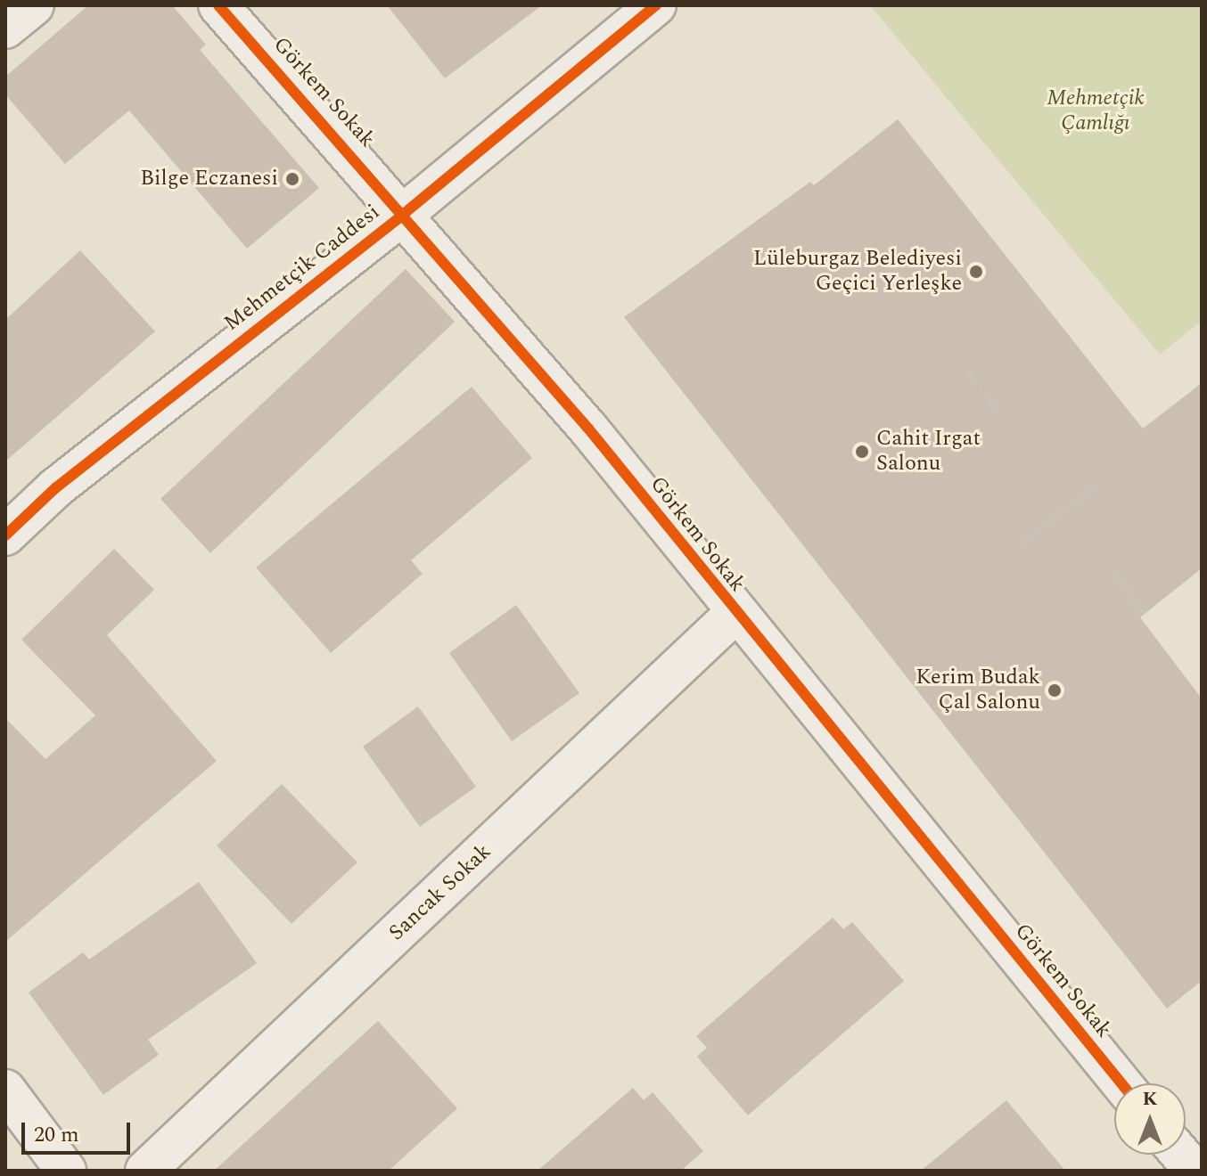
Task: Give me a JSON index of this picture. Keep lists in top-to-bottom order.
{
  "streets": {
    "street": ["Görkem Sokak", "Mehmetçik Caddesi", "Sancak Sokak"]
  },
  "crossings": [
    ["Görkem Sokak", "Mehmetçik Caddesi"],
    ["Görkem Sokak", "Sancak Sokak"]
  ],
  "parks": ["Mehmetçik Çamlığı"],
  "places": [
    "Bilge Eczanesi",
    "Lüleburgaz Belediyesi Geçici Yerleşke",
    "Cahit Irgat Salonu",
    "Kerim Budak Çal Salonu"
  ],
  "scale_bar": "20 m",
  "north": "top"
}
